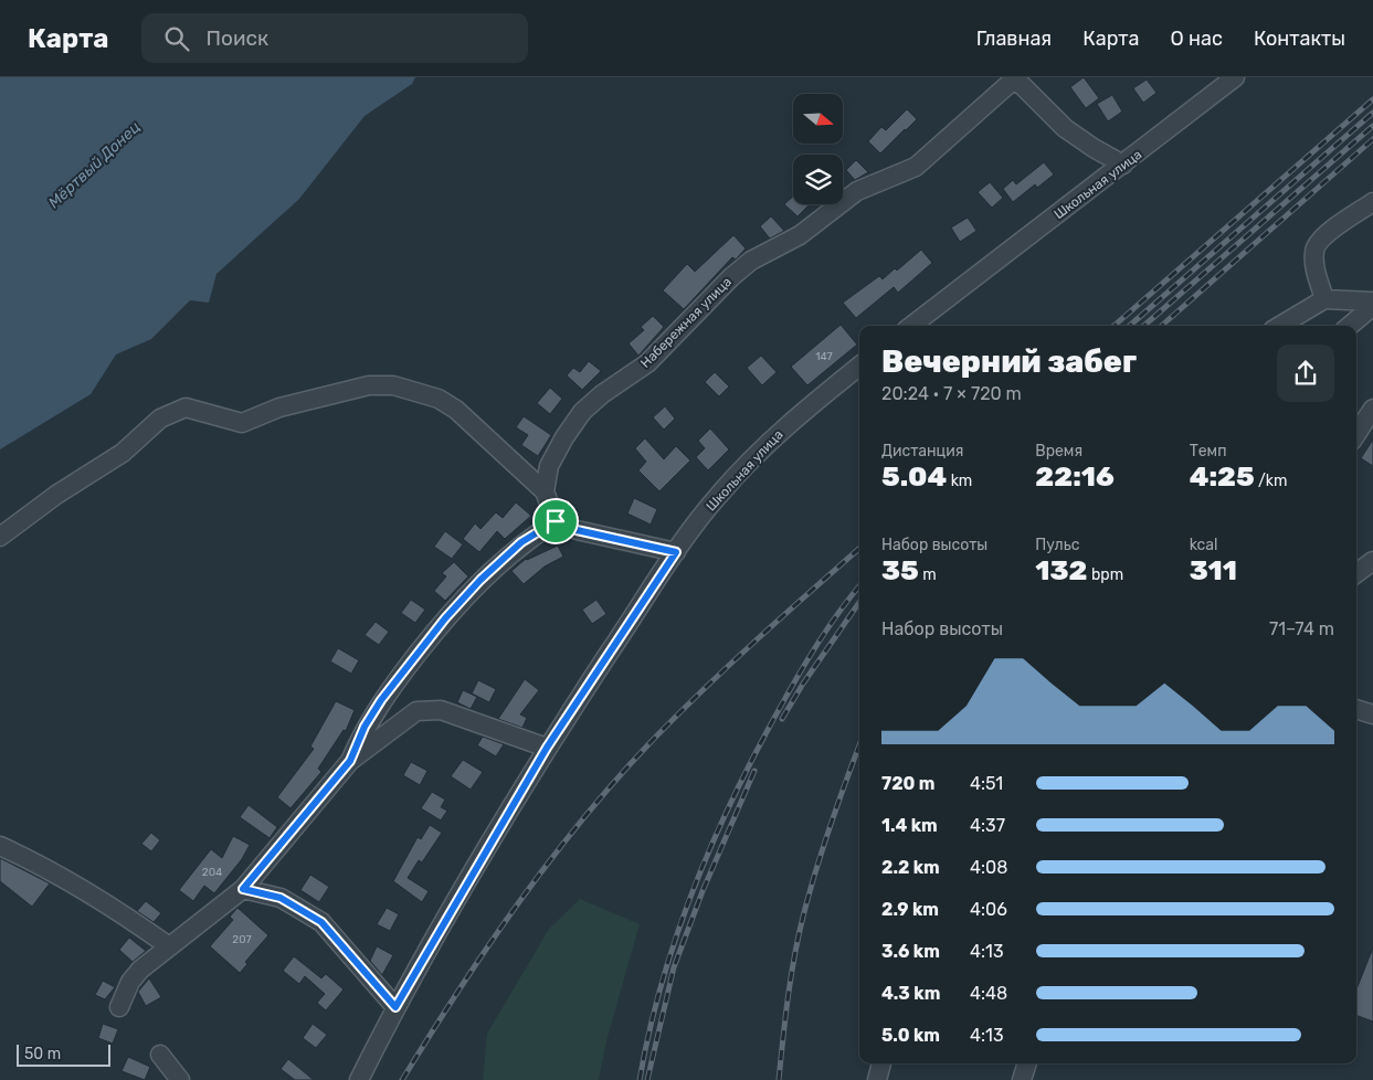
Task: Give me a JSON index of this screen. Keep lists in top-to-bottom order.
{
  "streets": {
    "street": ["Школьная улица", "Набережная улица"]
  },
  "crossings": [
    ["Школьная улица", "Набережная улица"]
  ],
  "water": ["Мёртвый Донец"],
  "house_numbers": ["147", "204", "207"],
  "scale_bar": "50 m",
  "north": "right",
  "page": {
    "header": "Карта",
    "search": "Поиск",
    "nav": [
      "Главная",
      "Карта",
      "О нас",
      "Контакты"
    ],
    "heading": ["Вечерний забег", "20:24 · 7 × 720 m"],
    "stats": [
      ["Дистанция", "5.04 km"],
      ["Время", "22:16"],
      ["Темп", "4:25 /km"],
      ["Набор высоты", "35 m"],
      ["Пульс", "132 bpm"],
      ["kcal", "311"]
    ],
    "chart": ["Набор высоты", "71–74 m"],
    "list": [
      {
        "name": "720 m",
        "note": "4:51"
      },
      {
        "name": "1.4 km",
        "note": "4:37"
      },
      {
        "name": "2.2 km",
        "note": "4:08"
      },
      {
        "name": "2.9 km",
        "note": "4:06"
      },
      {
        "name": "3.6 km",
        "note": "4:13"
      },
      {
        "name": "4.3 km",
        "note": "4:48"
      },
      {
        "name": "5.0 km",
        "note": "4:13"
      }
    ],
    "scale": "50 m"
  }
}
